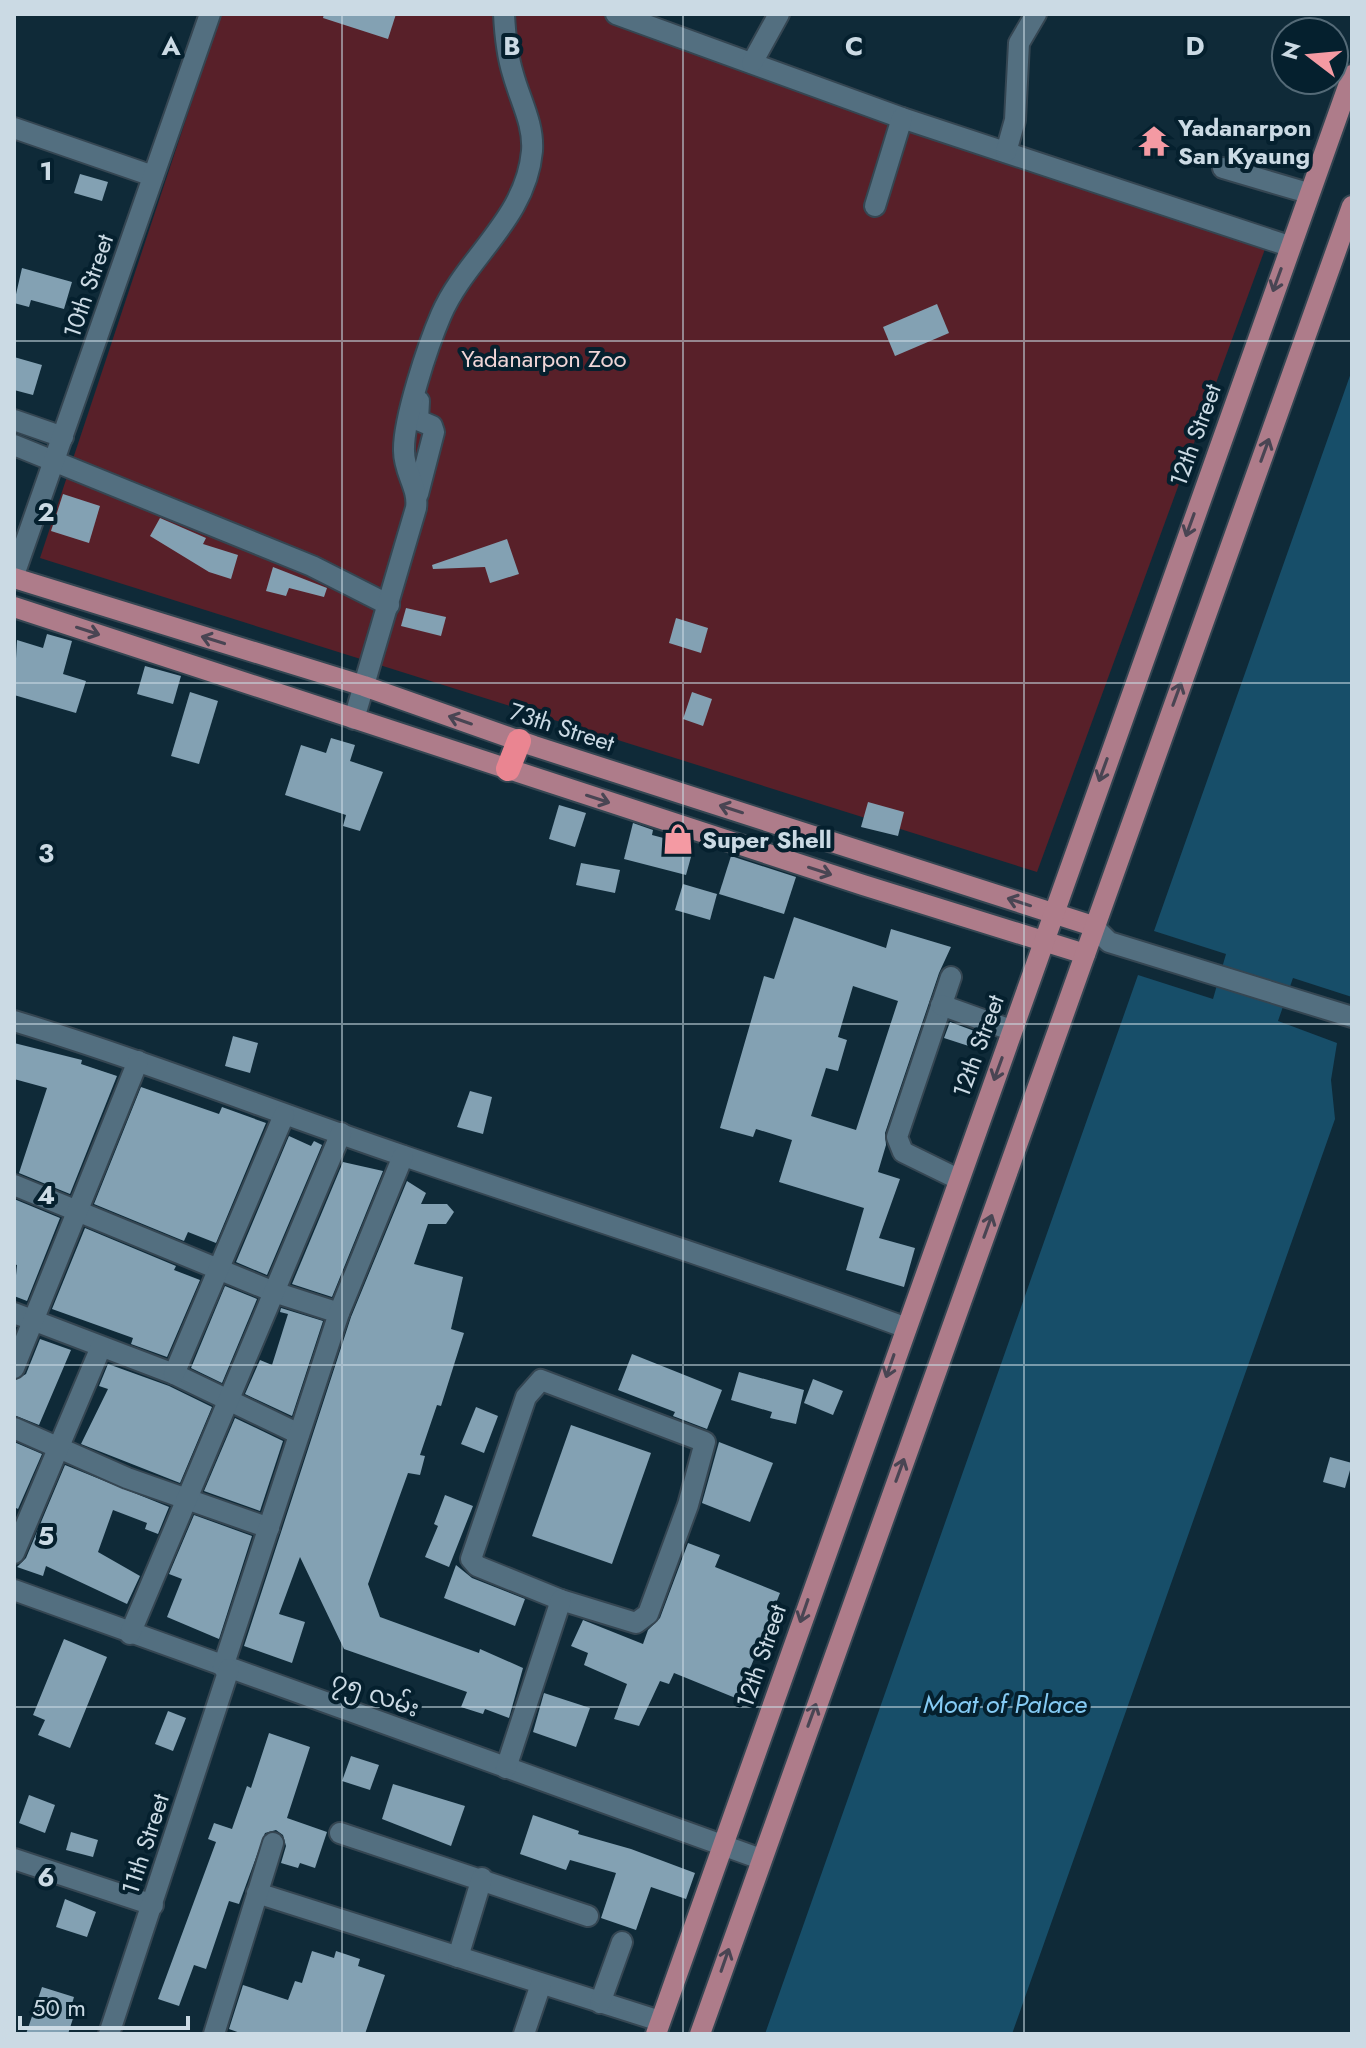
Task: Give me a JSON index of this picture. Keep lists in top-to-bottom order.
{
  "streets": {
    "main road": ["12th Street", "73th Street"],
    "street": ["10th Street", "၇၅ လမ်း", "11th Street"]
  },
  "crossings": [
    ["10th Street", "73th Street"],
    ["12th Street", "73th Street"],
    ["12th Street", "၇၅ လမ်း"],
    ["၇၅ လမ်း", "11th Street"]
  ],
  "water": ["Moat of Palace"],
  "parks": ["Yadanarpon Zoo"],
  "places": {
    "temple": ["Yadanarpon San Kyaung"],
    "shop": ["Super Shell"]
  },
  "scale_bar": "50 m",
  "north": "left",
  "grid": {
    "columns": [
      "A",
      "B",
      "C",
      "D"
    ],
    "rows": [
      "1",
      "2",
      "3",
      "4",
      "5",
      "6"
    ]
  }
}
